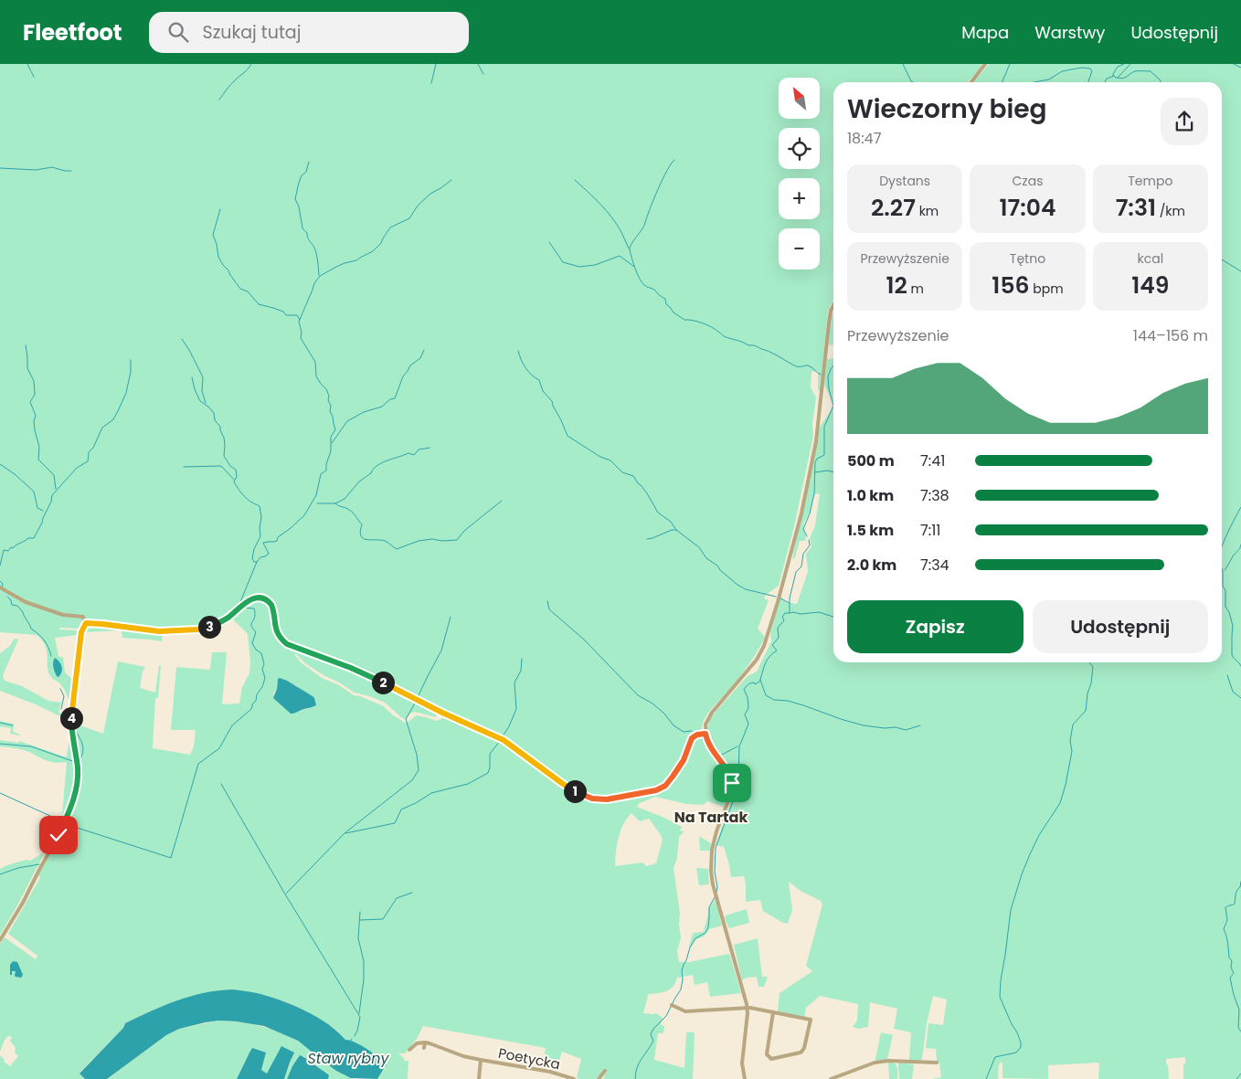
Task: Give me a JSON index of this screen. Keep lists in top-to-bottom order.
{
  "streets": {
    "street": ["Poetycka"]
  },
  "districts": ["Na Tartak"],
  "water": ["Staw rybny"],
  "north": "top left",
  "page": {
    "header": "Fleetfoot",
    "search": "Szukaj tutaj",
    "nav": ["Mapa", "Warstwy", "Udostępnij"],
    "map_buttons": ["+", "−"],
    "heading": ["Wieczorny bieg", "18:47"],
    "stats": [
      ["Dystans", "2.27 km"],
      ["Czas", "17:04"],
      ["Tempo", "7:31 /km"],
      ["Przewyższenie", "12 m"],
      ["Tętno", "156 bpm"],
      ["kcal", "149"]
    ],
    "chart": ["Przewyższenie", "144–156 m"],
    "list": [
      {
        "name": "500 m",
        "note": "7:41"
      },
      {
        "name": "1.0 km",
        "note": "7:38"
      },
      {
        "name": "1.5 km",
        "note": "7:11"
      },
      {
        "name": "2.0 km",
        "note": "7:34"
      }
    ],
    "buttons": ["Zapisz", "Udostępnij"],
    "pins": [
      "3",
      "2",
      "4",
      "1"
    ]
  }
}
